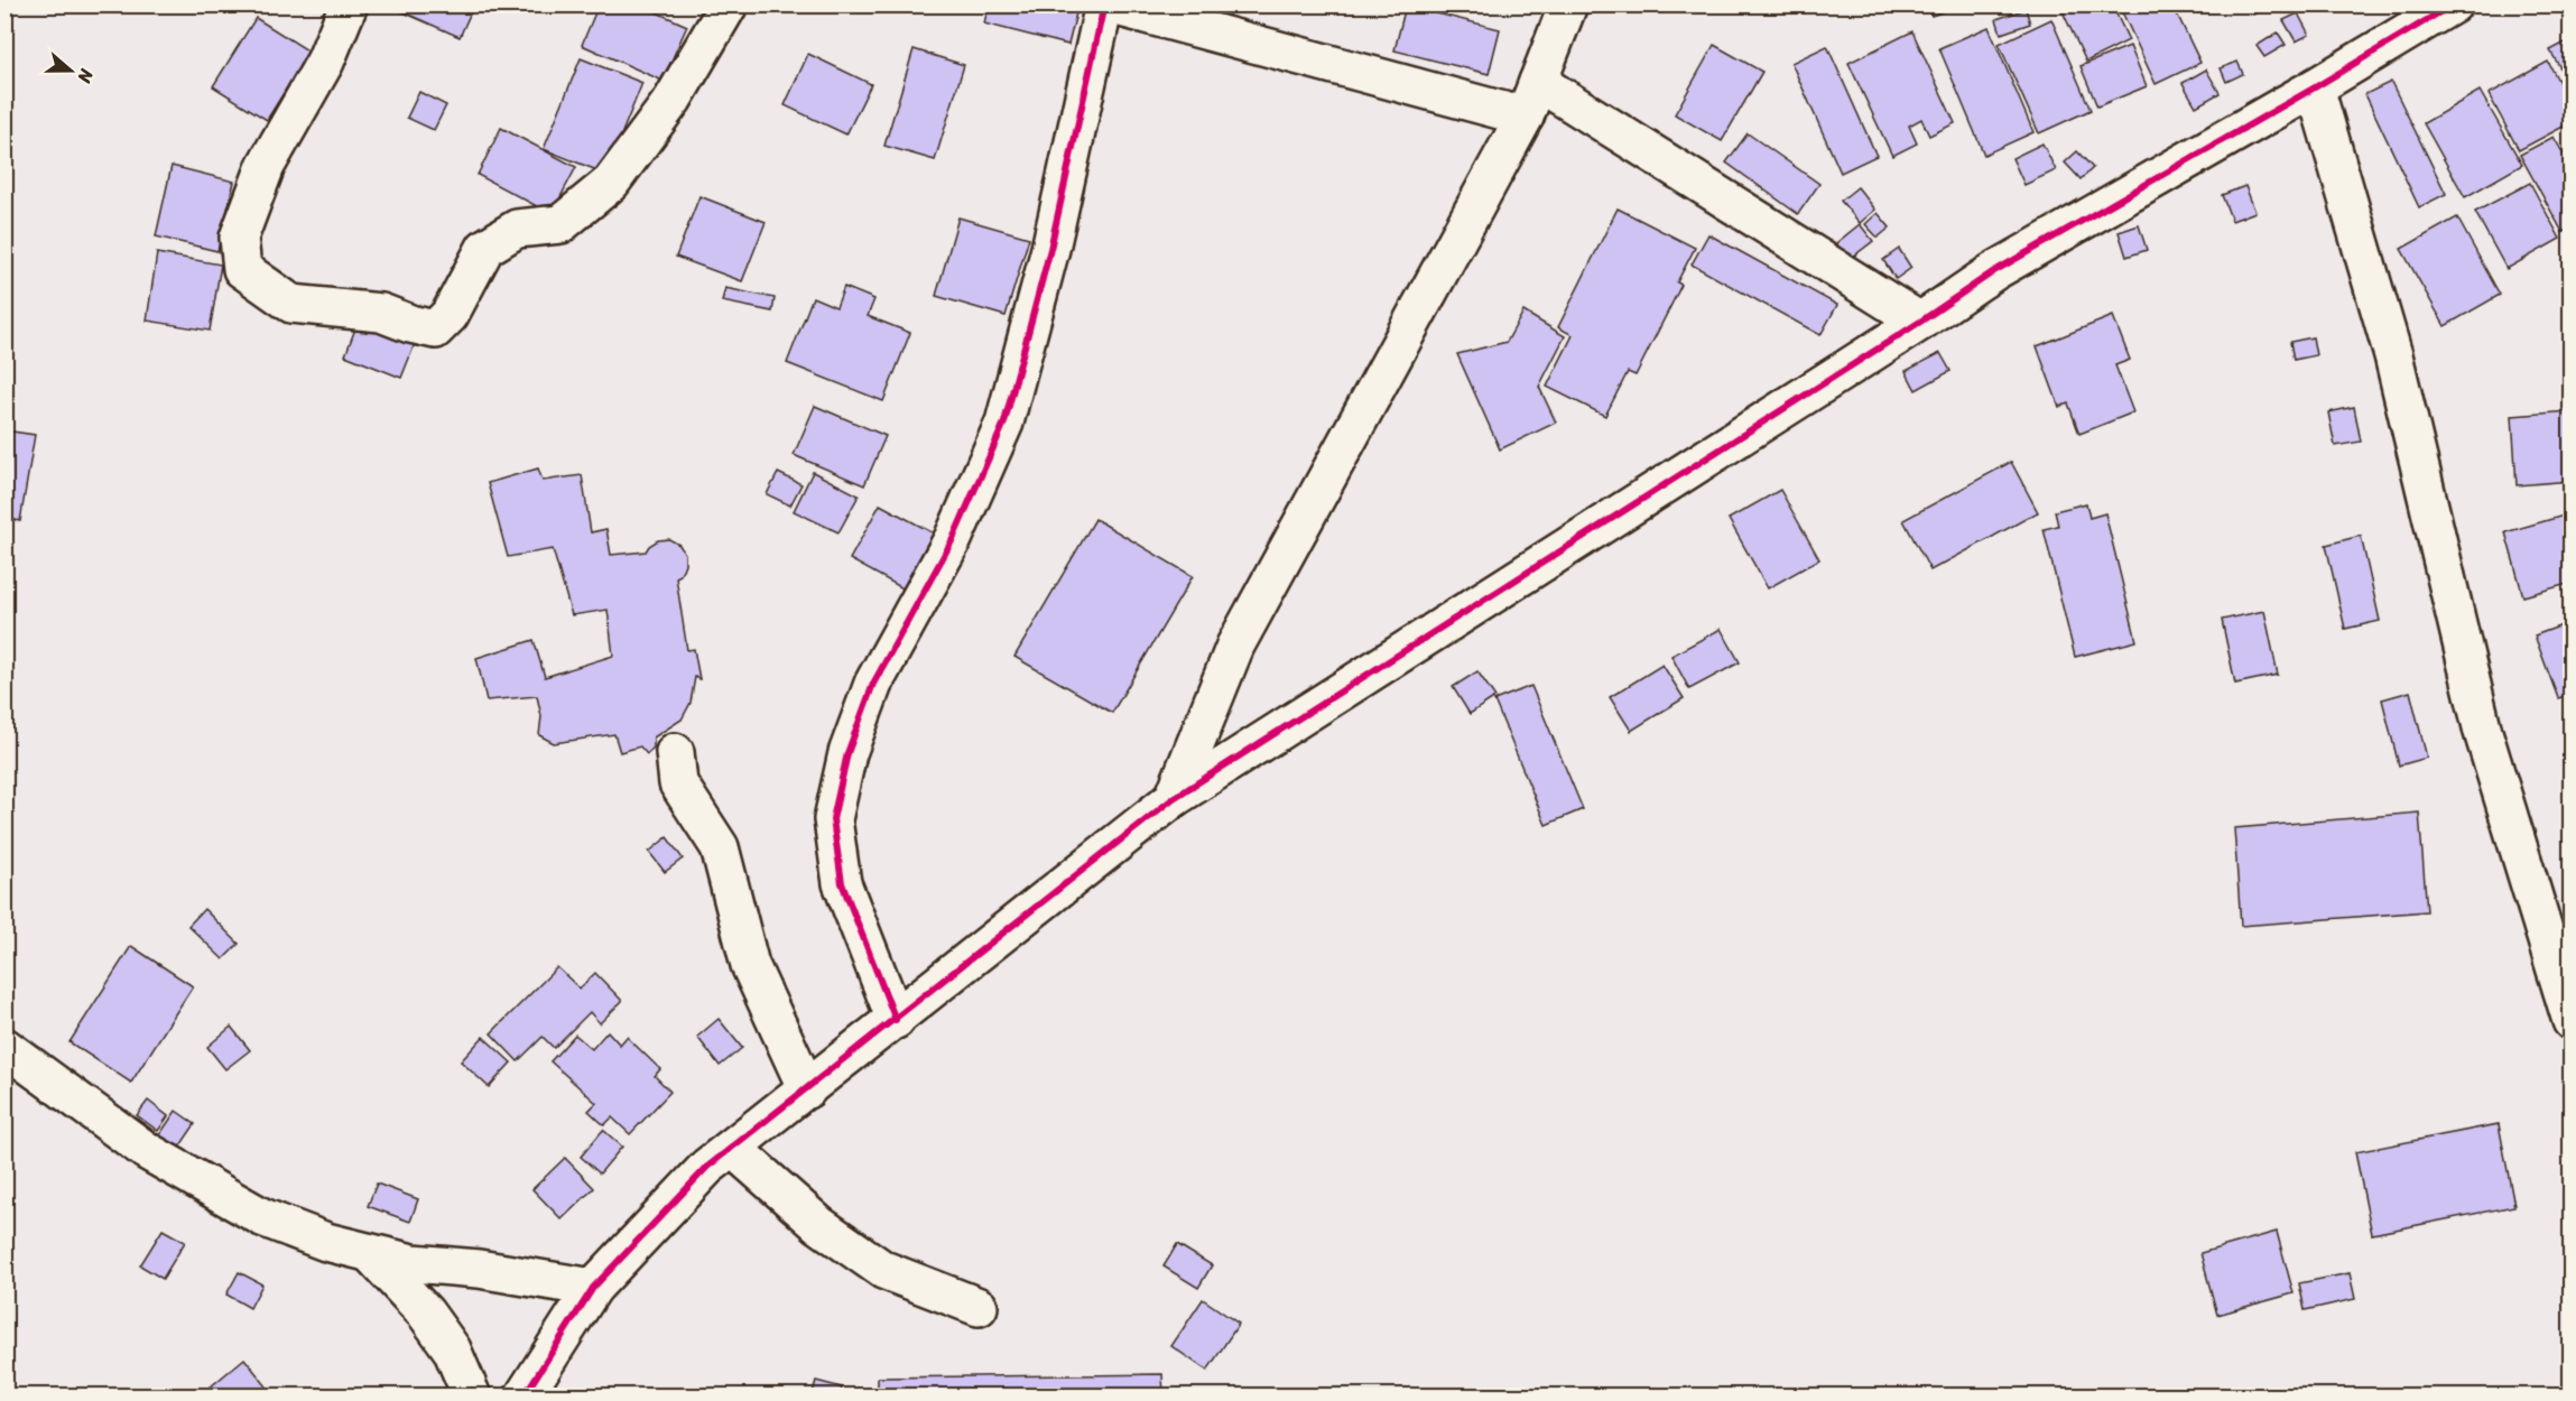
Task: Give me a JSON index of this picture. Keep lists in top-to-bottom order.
{
  "north": "right"
}
